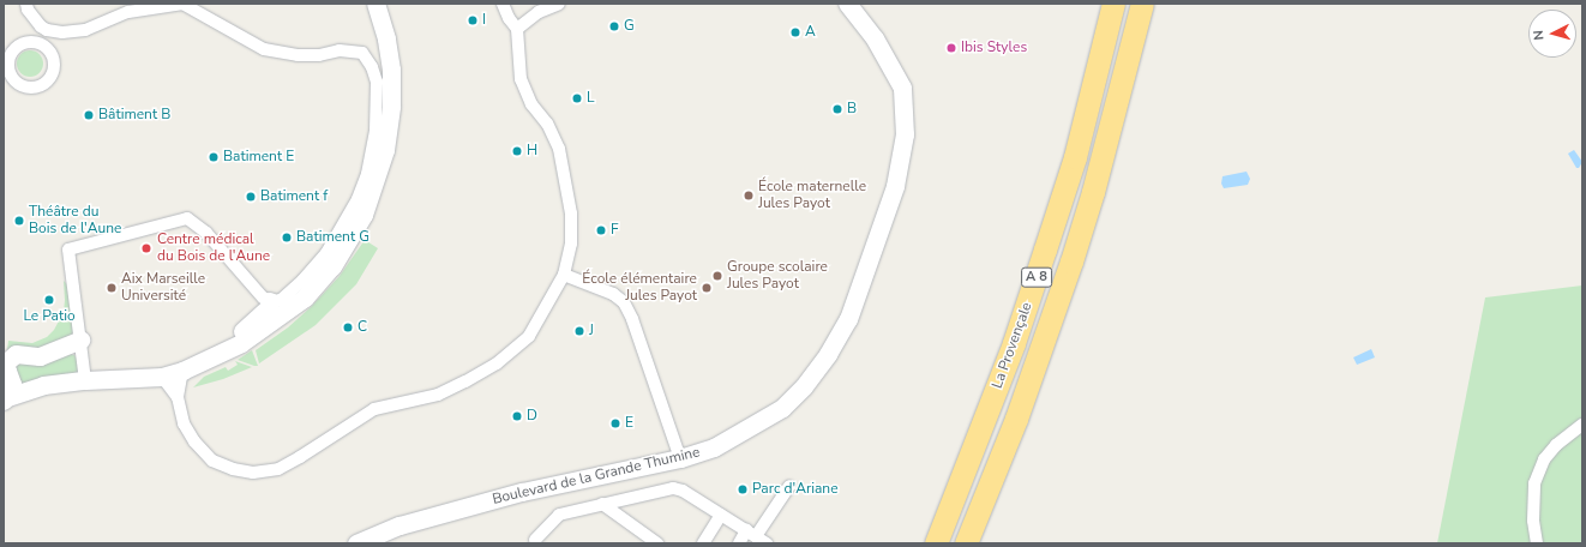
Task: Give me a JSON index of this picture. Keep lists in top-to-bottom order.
{
  "streets": {
    "highway": ["A 8", "La Provençale"],
    "street": ["Boulevard de la Grande Thumine"]
  },
  "places": [
    "I",
    "G",
    "A",
    "Ibis Styles",
    "L",
    "B",
    "Bâtiment B",
    "H",
    "Batiment E",
    "École maternelle Jules Payot",
    "Batiment f",
    "Théâtre du Bois de l'Aune",
    "F",
    "Batiment G",
    "Centre médical du Bois de l'Aune",
    "Groupe scolaire Jules Payot",
    "Aix Marseille Université",
    "École élémentaire Jules Payot",
    "Le Patio",
    "C",
    "J",
    "D",
    "E",
    "Parc d'Ariane"
  ],
  "north": "left"
}
